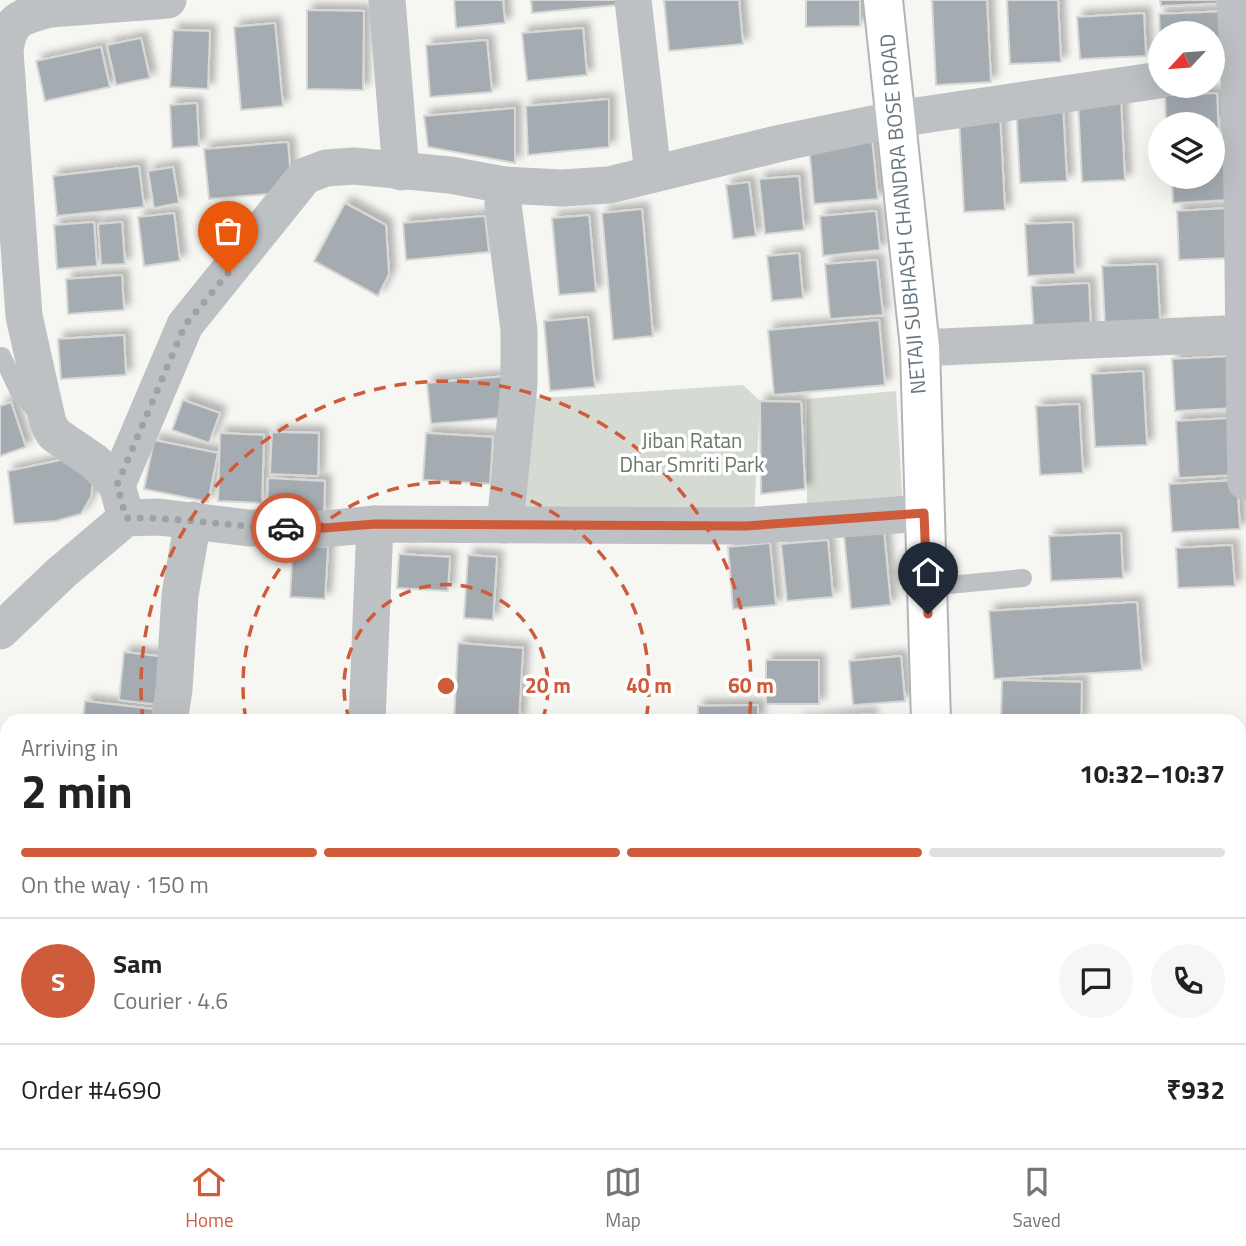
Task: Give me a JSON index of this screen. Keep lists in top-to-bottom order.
{
  "streets": {
    "main road": ["NETAJI SUBHASH CHANDRA BOSE ROAD"]
  },
  "parks": ["Jiban Ratan Dhar Smriti Park"],
  "north": "bottom left",
  "page": {
    "heading": ["2 min", "Arriving in", "10:32–10:37"],
    "panel": [
      "Sam",
      "Courier · 4.6",
      "Order #4690",
      "₹932"
    ],
    "bar": "On the way · 150 m",
    "round": "S",
    "tabs": ["Home", "Map", "Saved"]
  },
  "rings": ["20 m", "40 m", "60 m"]
}
